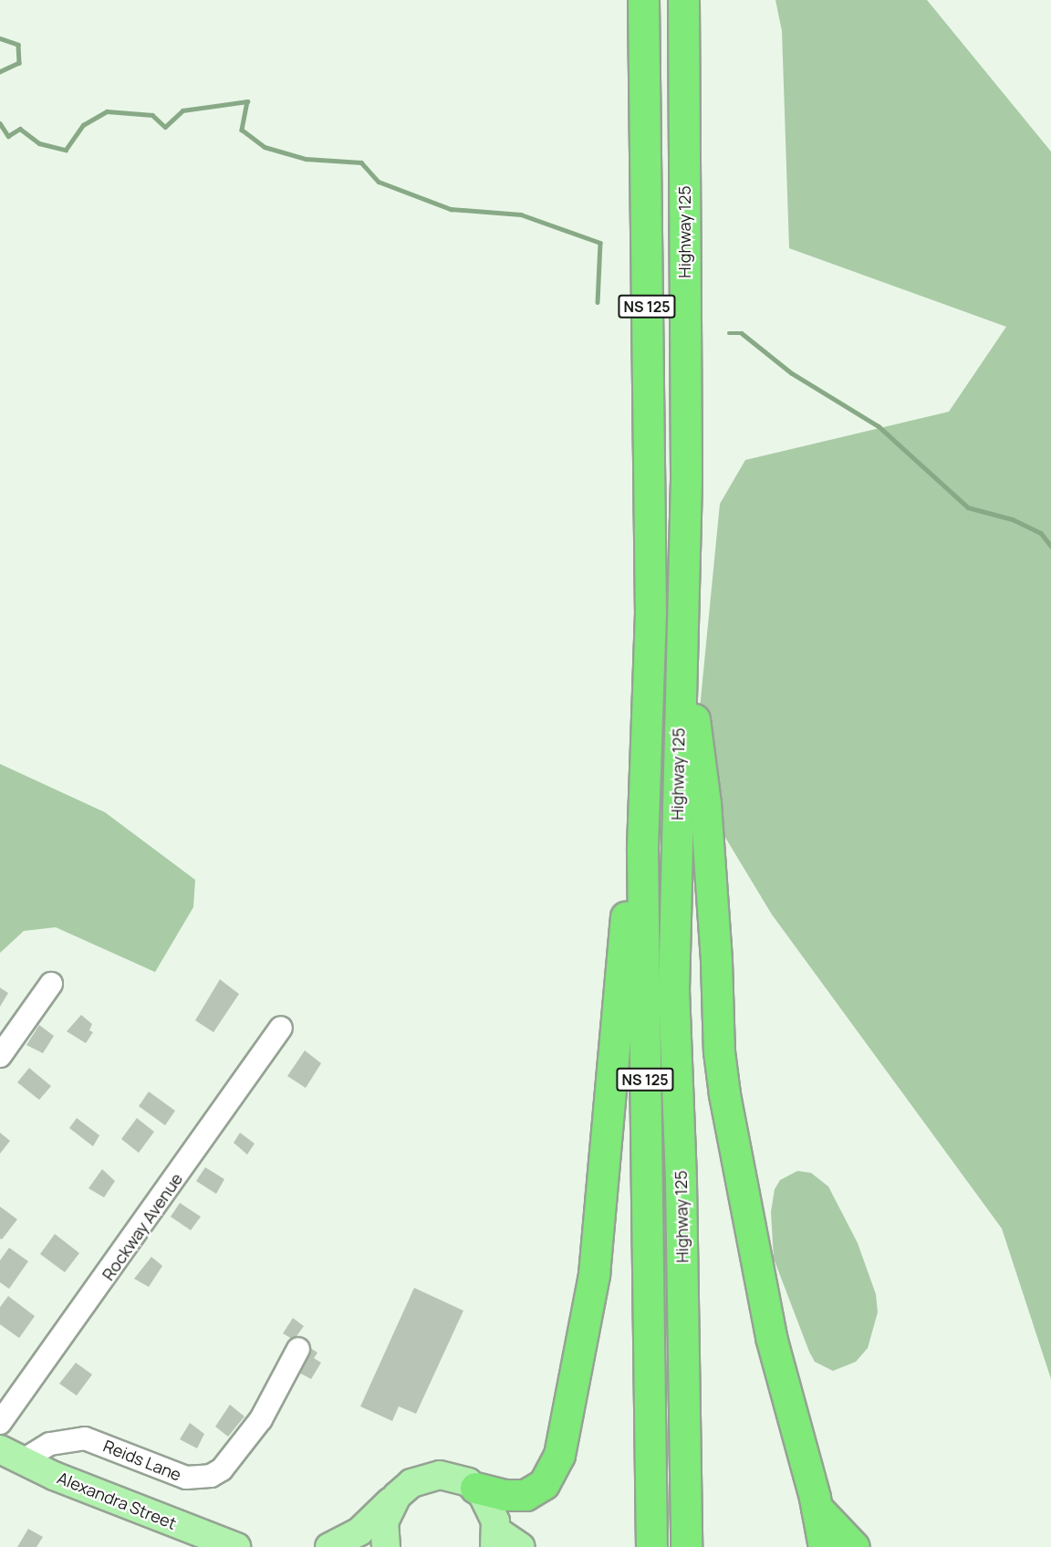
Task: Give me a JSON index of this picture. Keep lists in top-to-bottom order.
{
  "streets": {
    "highway": ["Highway 125", "NS 125"],
    "main road": ["Alexandra Street"],
    "street": ["Rockway Avenue", "Reids Lane"]
  },
  "crossings": [
    ["Reids Lane", "Alexandra Street"]
  ]
}
